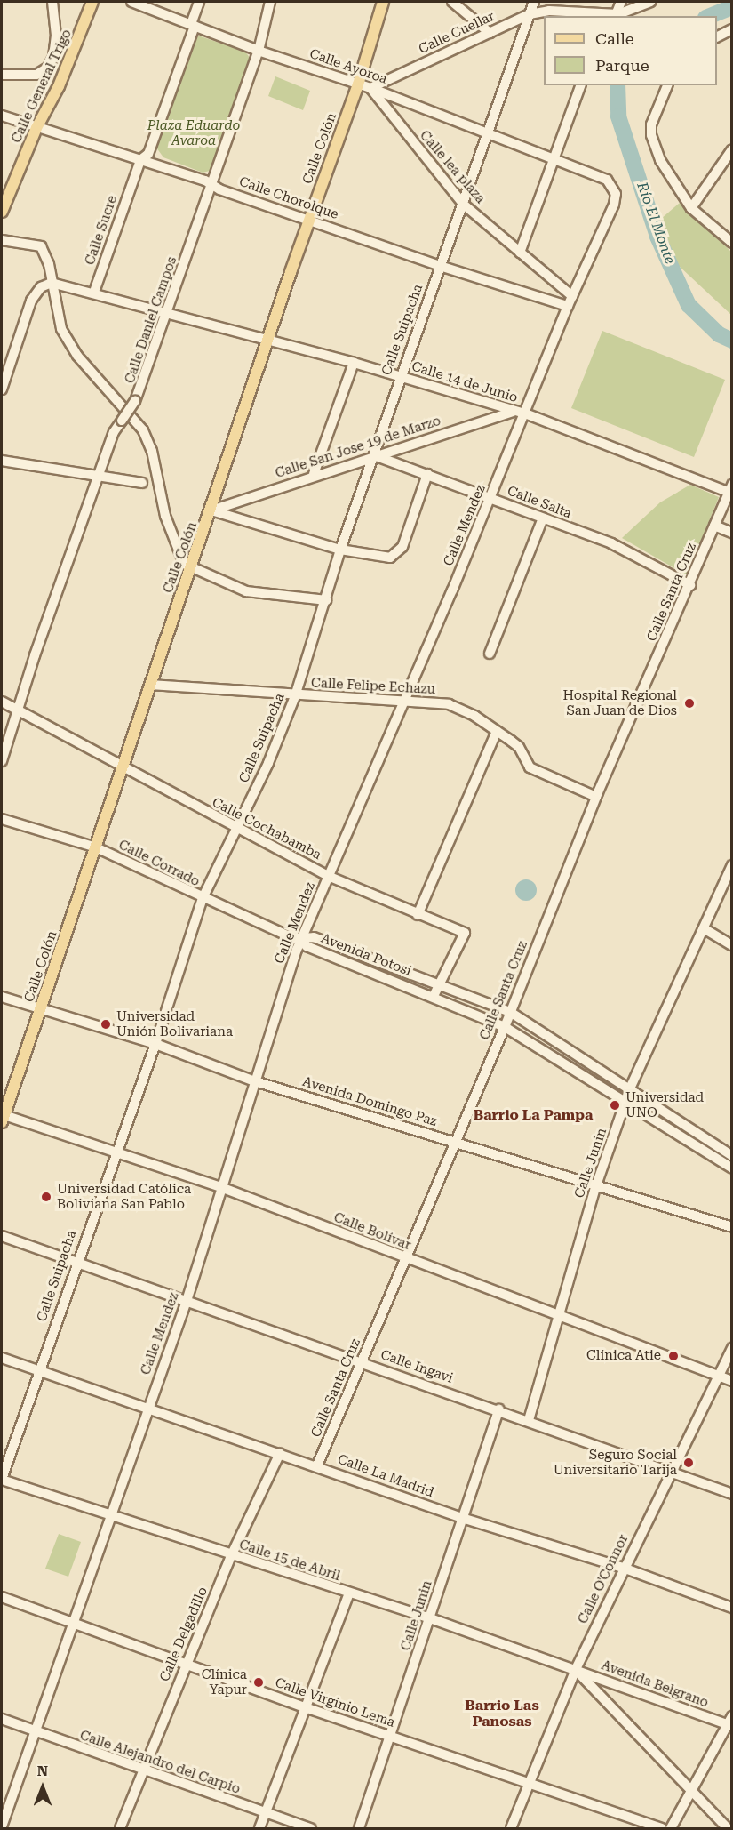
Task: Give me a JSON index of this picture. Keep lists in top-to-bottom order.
{
  "streets": {
    "main road": ["Calle General Trigo", "Calle Colón"],
    "street": [
      "Calle Cuellar",
      "Calle Ayoroa",
      "Calle lea plaza",
      "Calle Chorolque",
      "Calle Sucre",
      "Calle Daniel Campos",
      "Calle Suipacha",
      "Calle 14 de Junio",
      "Calle San Jose 19 de Marzo",
      "Calle Salta",
      "Calle Mendez",
      "Calle Santa Cruz",
      "Calle Felipe Echazu",
      "Calle Cochabamba",
      "Calle Corrado",
      "Avenida Potosi",
      "Avenida Domingo Paz",
      "Calle Junin",
      "Calle Bolívar",
      "Calle Ingavi",
      "Calle La Madrid",
      "Calle 15 de Abril",
      "Calle O'Connor",
      "Calle Delgadillo",
      "Avenida Belgrano",
      "Calle Virginio Lema",
      "Calle Alejandro del Carpio"
    ]
  },
  "crossings": [
    ["Calle Cuellar", "Calle Ayoroa"],
    ["Calle Cuellar", "Calle lea plaza"],
    ["Calle Cuellar", "Calle Suipacha"],
    ["Calle Ayoroa", "Calle Colón"],
    ["Calle Ayoroa", "Calle lea plaza"],
    ["Calle Ayoroa", "Calle Sucre"],
    ["Calle Ayoroa", "Calle Daniel Campos"],
    ["Calle Ayoroa", "Calle Suipacha"],
    ["Calle Ayoroa", "Calle Mendez"],
    ["Calle General Trigo", "Calle Chorolque"],
    ["Calle Colón", "Calle Chorolque"],
    ["Calle Colón", "Calle 14 de Junio"],
    ["Calle Colón", "Calle San Jose 19 de Marzo"],
    ["Calle Colón", "Calle Felipe Echazu"],
    ["Calle Colón", "Calle Cochabamba"],
    ["Calle Colón", "Calle Corrado"],
    ["Calle Colón", "Avenida Domingo Paz"],
    ["Calle Colón", "Calle Bolívar"],
    ["Calle lea plaza", "Calle Suipacha"],
    ["Calle lea plaza", "Calle Mendez"],
    ["Calle Chorolque", "Calle Sucre"],
    ["Calle Chorolque", "Calle Daniel Campos"],
    ["Calle Chorolque", "Calle Suipacha"],
    ["Calle Chorolque", "Calle Mendez"],
    ["Calle Sucre", "Calle 14 de Junio"],
    ["Calle Daniel Campos", "Calle 14 de Junio"],
    ["Calle Daniel Campos", "Calle Cochabamba"],
    ["Calle Suipacha", "Calle 14 de Junio"],
    ["Calle Suipacha", "Calle San Jose 19 de Marzo"],
    ["Calle Suipacha", "Calle Salta"],
    ["Calle Suipacha", "Calle Felipe Echazu"],
    ["Calle Suipacha", "Calle Cochabamba"],
    ["Calle Suipacha", "Calle Corrado"],
    ["Calle Suipacha", "Avenida Domingo Paz"],
    ["Calle Suipacha", "Calle Bolívar"],
    ["Calle Suipacha", "Calle Ingavi"],
    ["Calle Suipacha", "Calle La Madrid"],
    ["Calle Suipacha", "Calle 15 de Abril"],
    ["Calle 14 de Junio", "Calle San Jose 19 de Marzo"],
    ["Calle 14 de Junio", "Calle Mendez"],
    ["Calle 14 de Junio", "Calle Santa Cruz"],
    ["Calle San Jose 19 de Marzo", "Calle Salta"],
    ["Calle Salta", "Calle Mendez"],
    ["Calle Salta", "Calle Santa Cruz"],
    ["Calle Mendez", "Calle Felipe Echazu"],
    ["Calle Mendez", "Calle Cochabamba"],
    ["Calle Mendez", "Calle Corrado"],
    ["Calle Mendez", "Avenida Potosi"],
    ["Calle Mendez", "Avenida Domingo Paz"],
    ["Calle Mendez", "Calle Bolívar"],
    ["Calle Mendez", "Calle Ingavi"],
    ["Calle Mendez", "Calle La Madrid"],
    ["Calle Mendez", "Calle 15 de Abril"],
    ["Calle Mendez", "Calle Virginio Lema"],
    ["Calle Mendez", "Calle Alejandro del Carpio"],
    ["Calle Santa Cruz", "Calle Felipe Echazu"],
    ["Calle Santa Cruz", "Avenida Potosi"],
    ["Calle Santa Cruz", "Avenida Domingo Paz"],
    ["Calle Santa Cruz", "Calle Bolívar"],
    ["Calle Santa Cruz", "Calle Ingavi"],
    ["Calle Santa Cruz", "Calle La Madrid"],
    ["Calle Cochabamba", "Avenida Potosi"],
    ["Calle Corrado", "Avenida Potosi"],
    ["Avenida Potosi", "Calle Junin"],
    ["Avenida Domingo Paz", "Calle Junin"],
    ["Calle Junin", "Calle Bolívar"],
    ["Calle Junin", "Calle Ingavi"],
    ["Calle Junin", "Calle La Madrid"],
    ["Calle Junin", "Calle 15 de Abril"],
    ["Calle Junin", "Calle Virginio Lema"],
    ["Calle Bolívar", "Calle O'Connor"],
    ["Calle Ingavi", "Calle O'Connor"],
    ["Calle La Madrid", "Calle O'Connor"],
    ["Calle La Madrid", "Calle Delgadillo"],
    ["Calle 15 de Abril", "Calle O'Connor"],
    ["Calle 15 de Abril", "Calle Delgadillo"],
    ["Calle 15 de Abril", "Avenida Belgrano"],
    ["Calle O'Connor", "Avenida Belgrano"],
    ["Calle O'Connor", "Calle Virginio Lema"],
    ["Calle Delgadillo", "Calle Virginio Lema"],
    ["Calle Delgadillo", "Calle Alejandro del Carpio"]
  ],
  "districts": ["Barrio La Pampa", "Barrio Las Panosas"],
  "water": ["Río El Monte"],
  "parks": ["Plaza Eduardo Avaroa"],
  "places": [
    "Hospital Regional San Juan de Dios",
    "Universidad Unión Bolivariana",
    "Universidad UNO",
    "Universidad Católica Boliviana San Pablo",
    "Clínica Atie",
    "Seguro Social Universitario Tarija",
    "Clínica Yapur"
  ],
  "legend": ["Calle", "Parque"],
  "north": "top"
}
